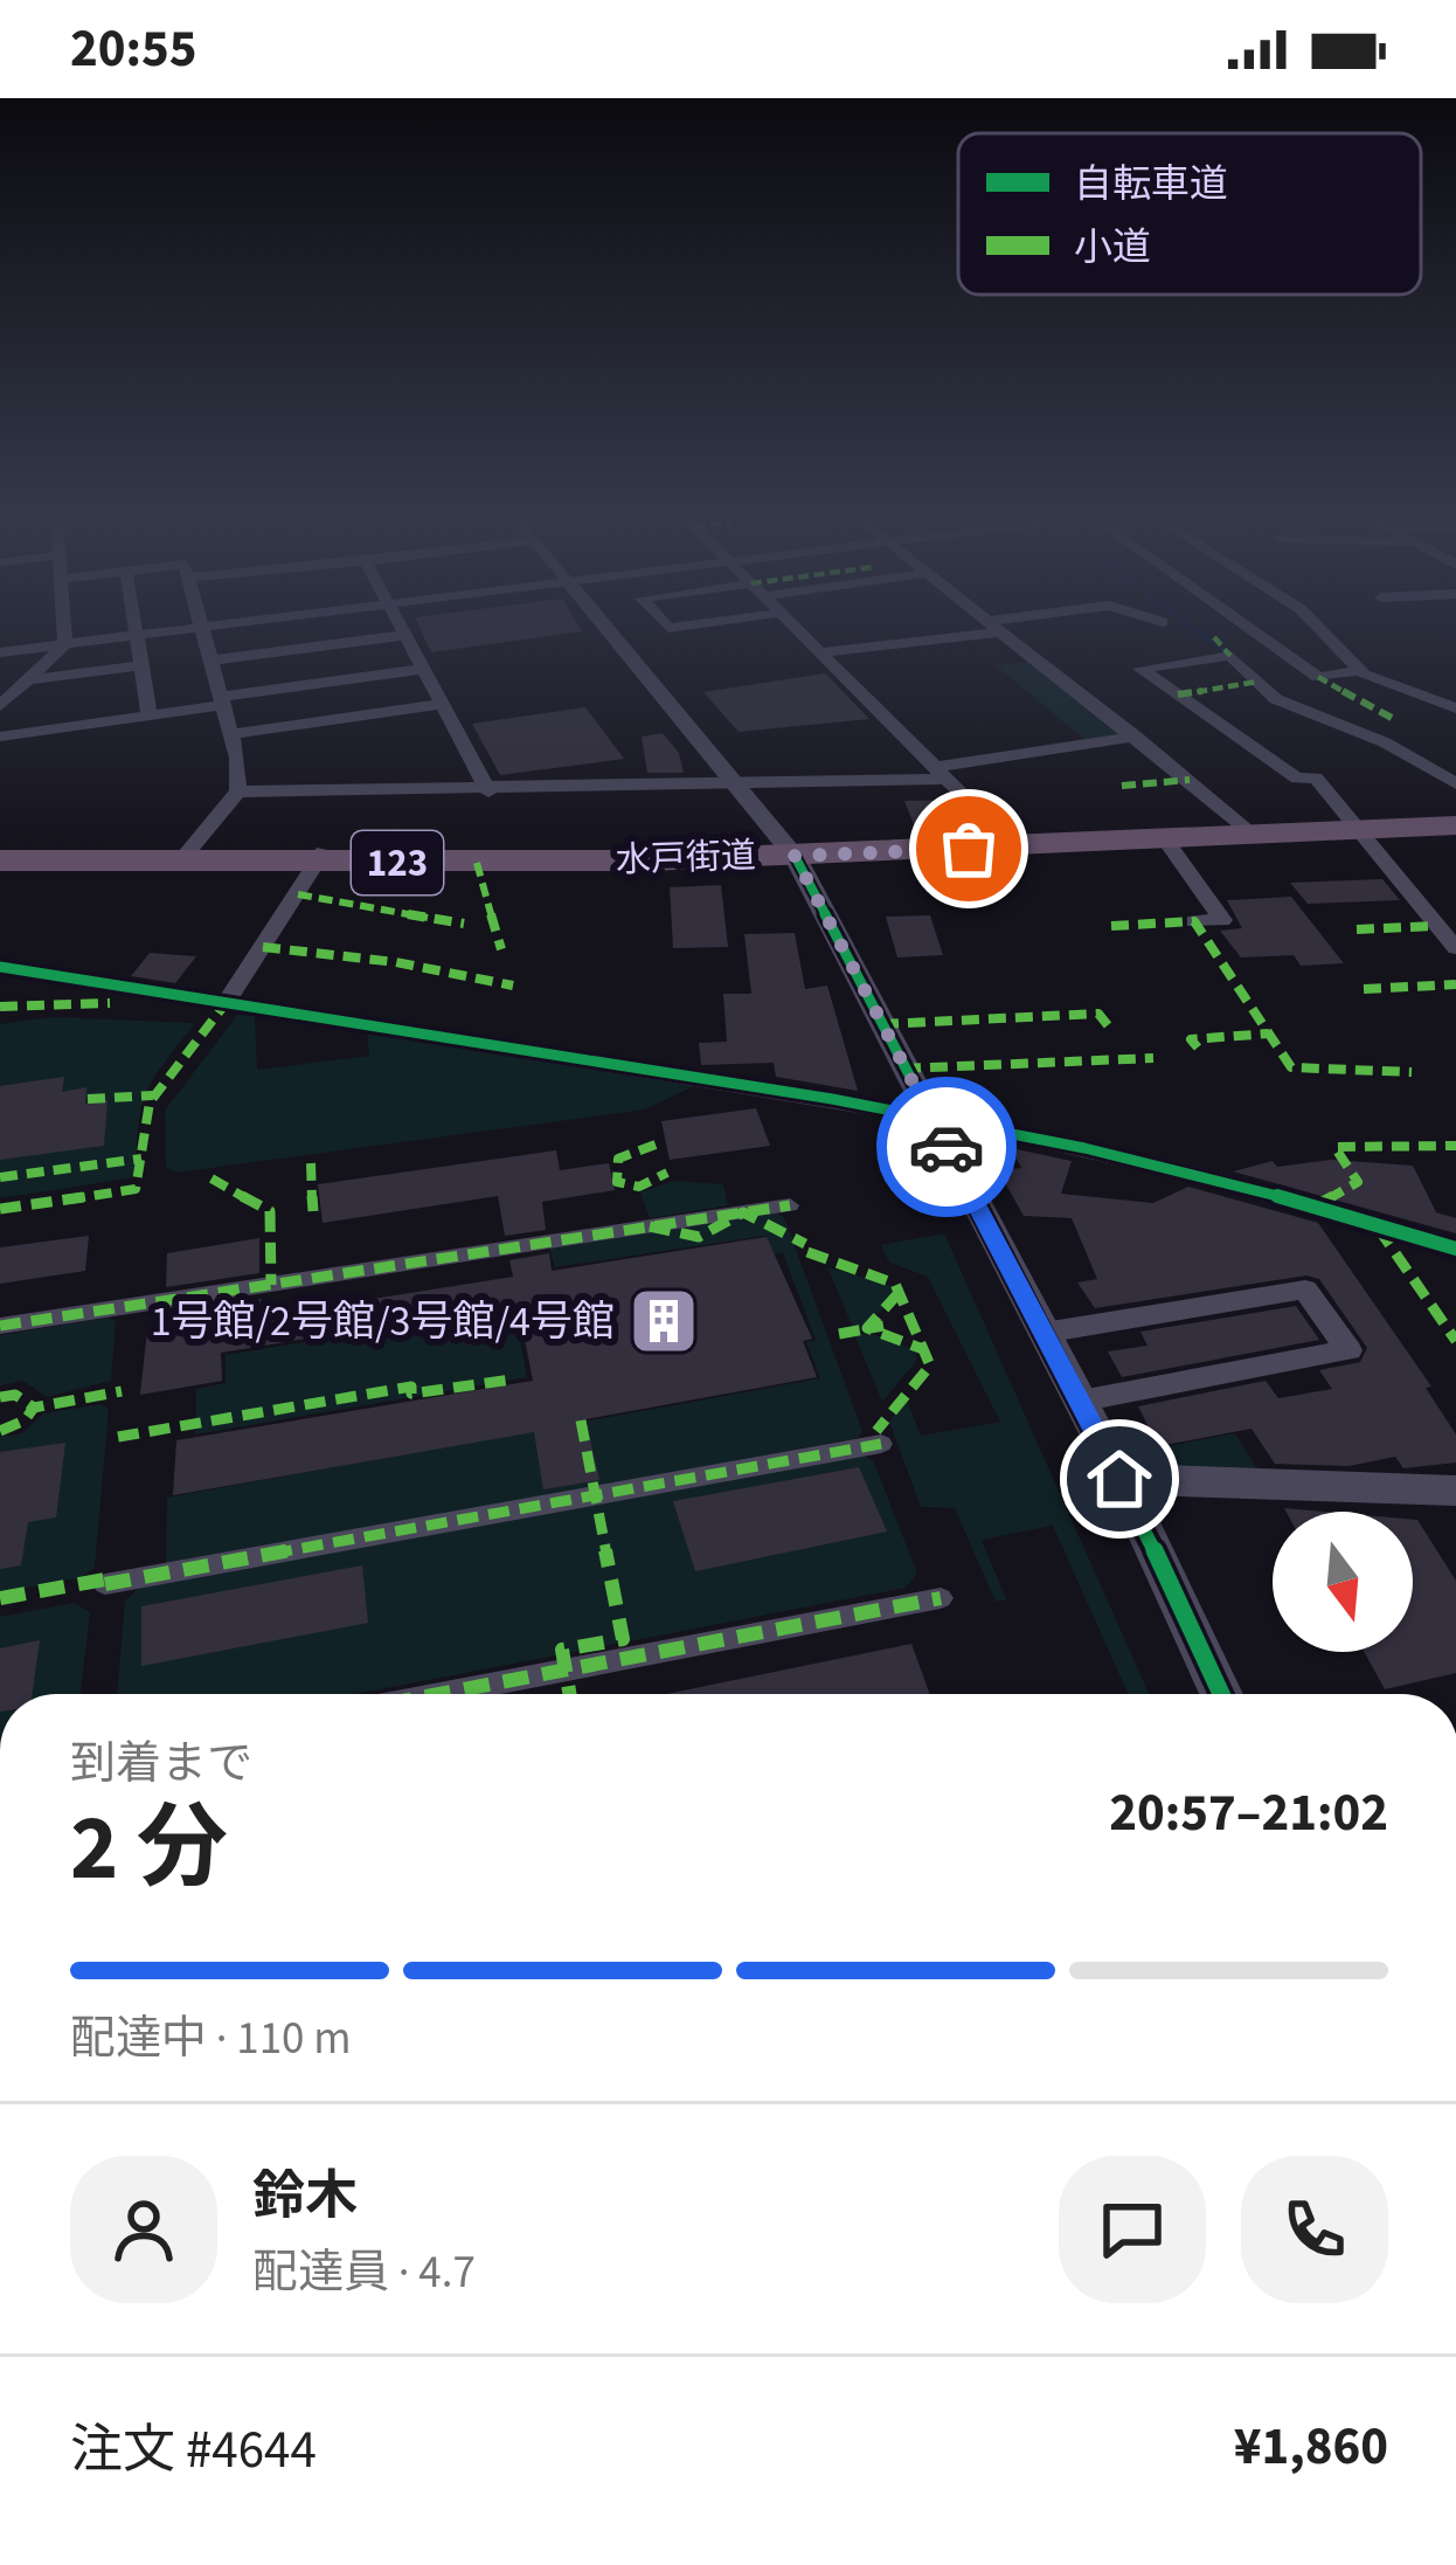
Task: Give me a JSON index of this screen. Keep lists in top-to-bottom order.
{
  "streets": {
    "highway": ["水戸街道", "123"]
  },
  "places": {
    "building": ["1号館/2号館/3号館/4号館"]
  },
  "legend": ["自転車道", "小道"],
  "north": "bottom",
  "page": {
    "status": "20:55",
    "heading": ["2 分", "到着まで", "20:57–21:02"],
    "panel": [
      "鈴木",
      "配達員 · 4.7",
      "注文 #4644",
      "¥1,860"
    ],
    "bar": "配達中 · 110 m"
  }
}
